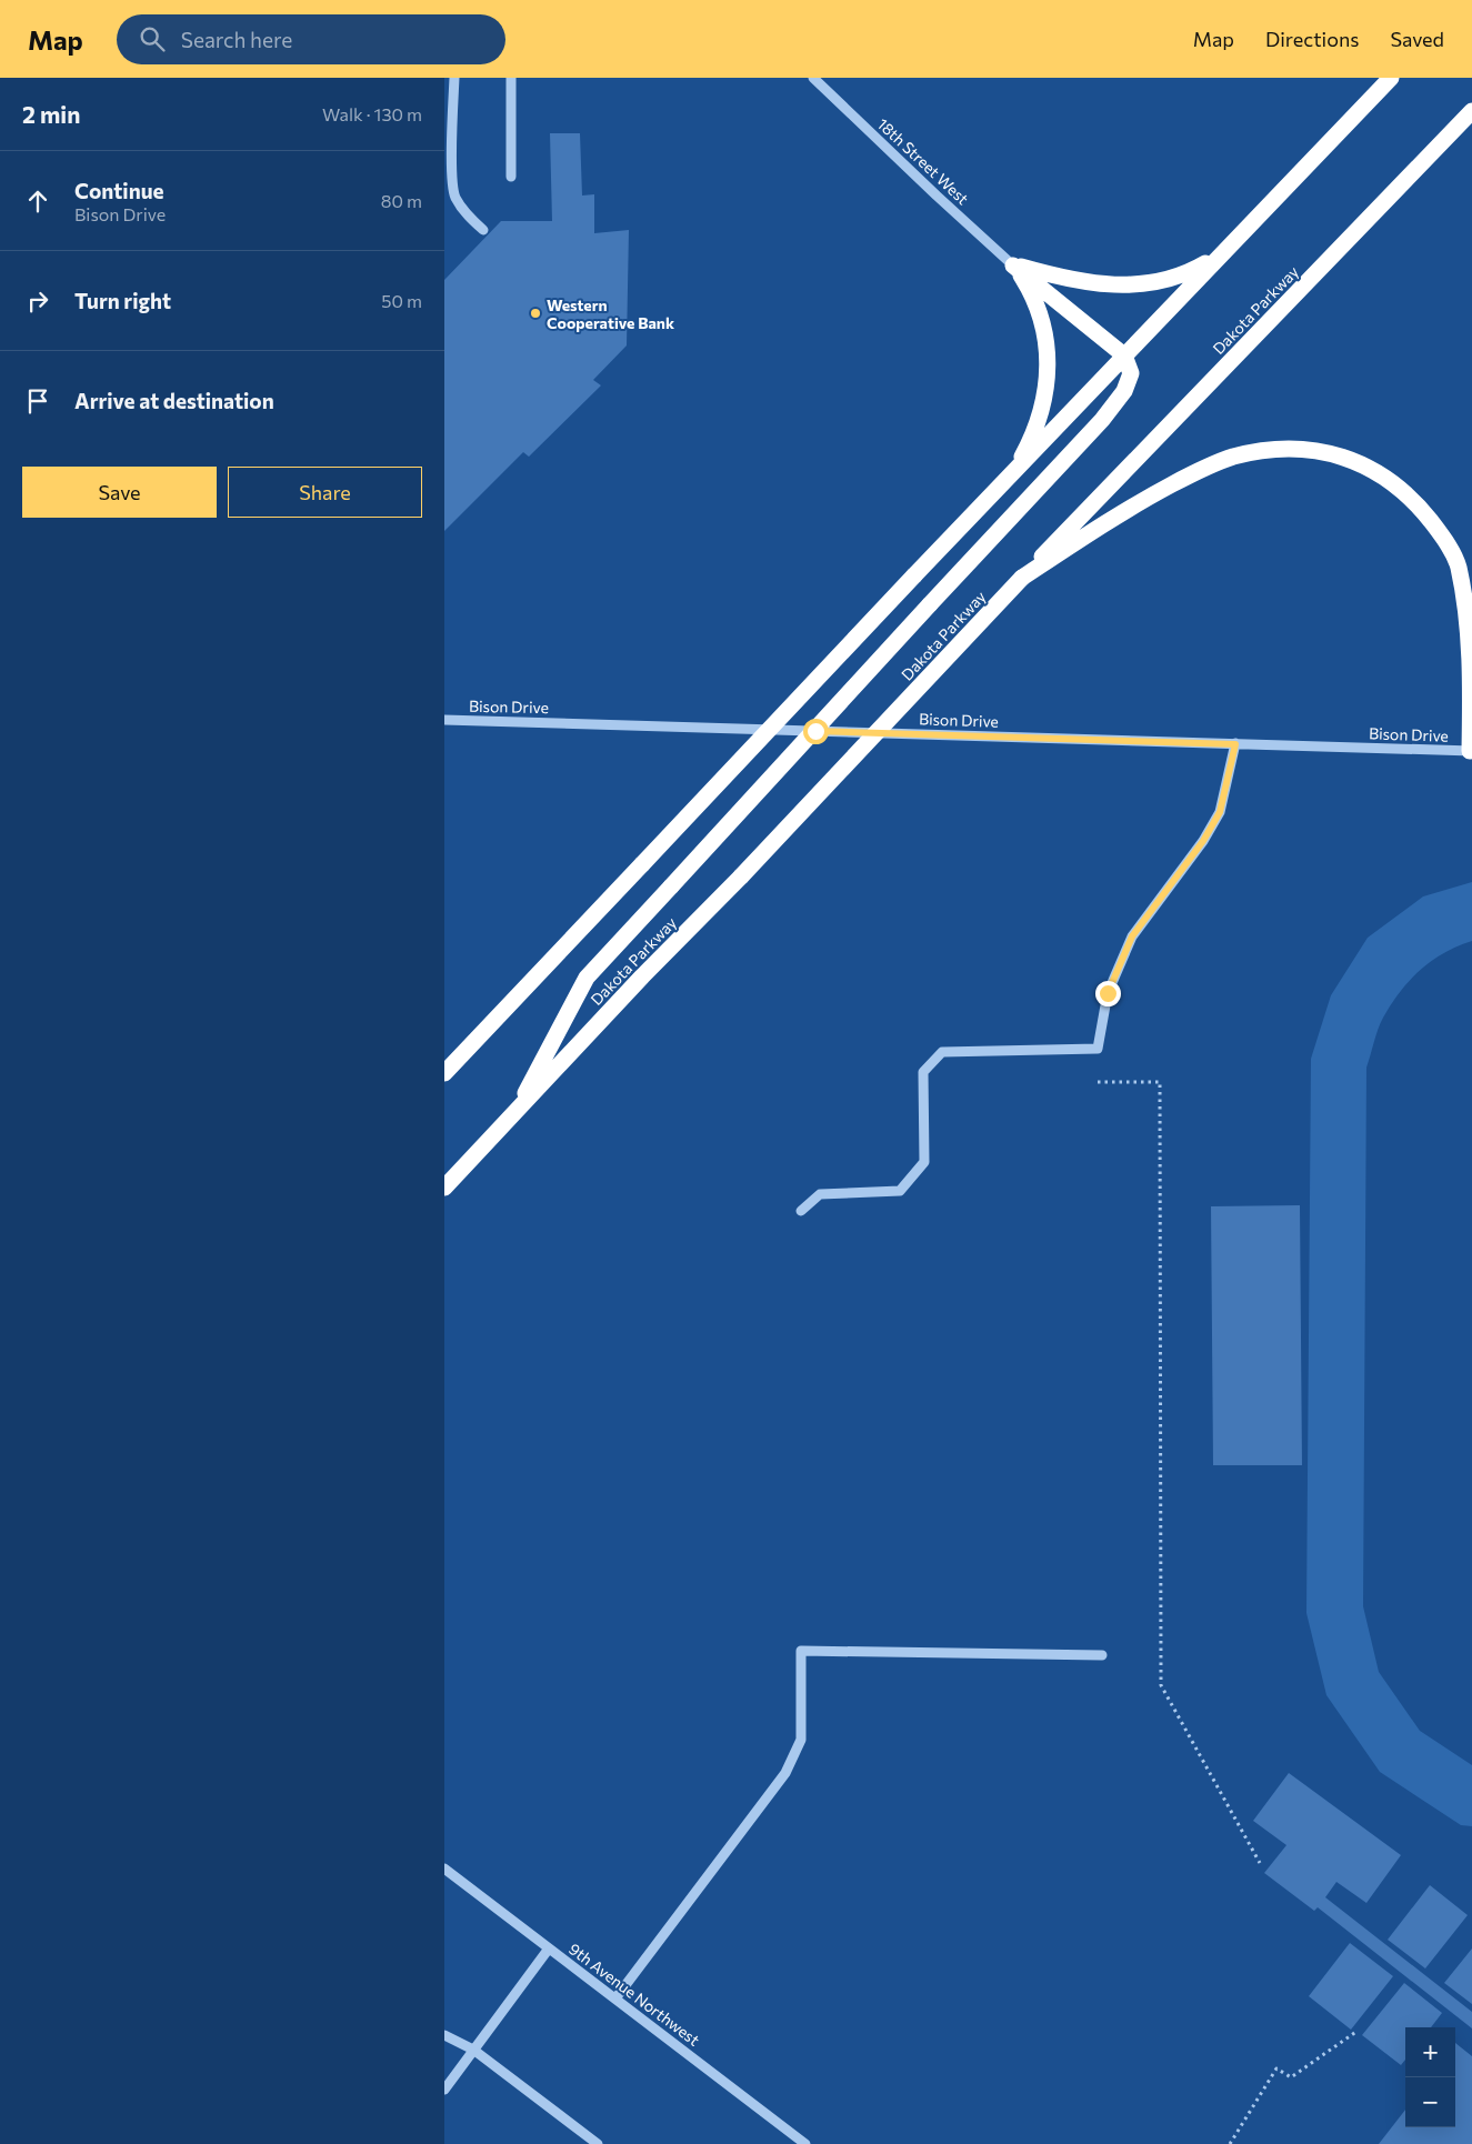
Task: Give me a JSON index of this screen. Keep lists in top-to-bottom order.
{
  "streets": {
    "highway": ["Dakota Parkway"],
    "street": ["18th Street West", "Bison Drive", "9th Avenue Northwest"]
  },
  "places": ["Western Cooperative Bank"],
  "page": {
    "header": "Map",
    "search": "Search here",
    "nav": ["Map", "Directions", "Saved"],
    "heading": ["2 min", "Walk · 130 m"],
    "list": [
      ["Continue", "Bison Drive", "80 m"],
      ["Turn right", "50 m"],
      "Arrive at destination"
    ],
    "buttons": ["Save", "Share"],
    "map_buttons": ["+", "−"]
  }
}
